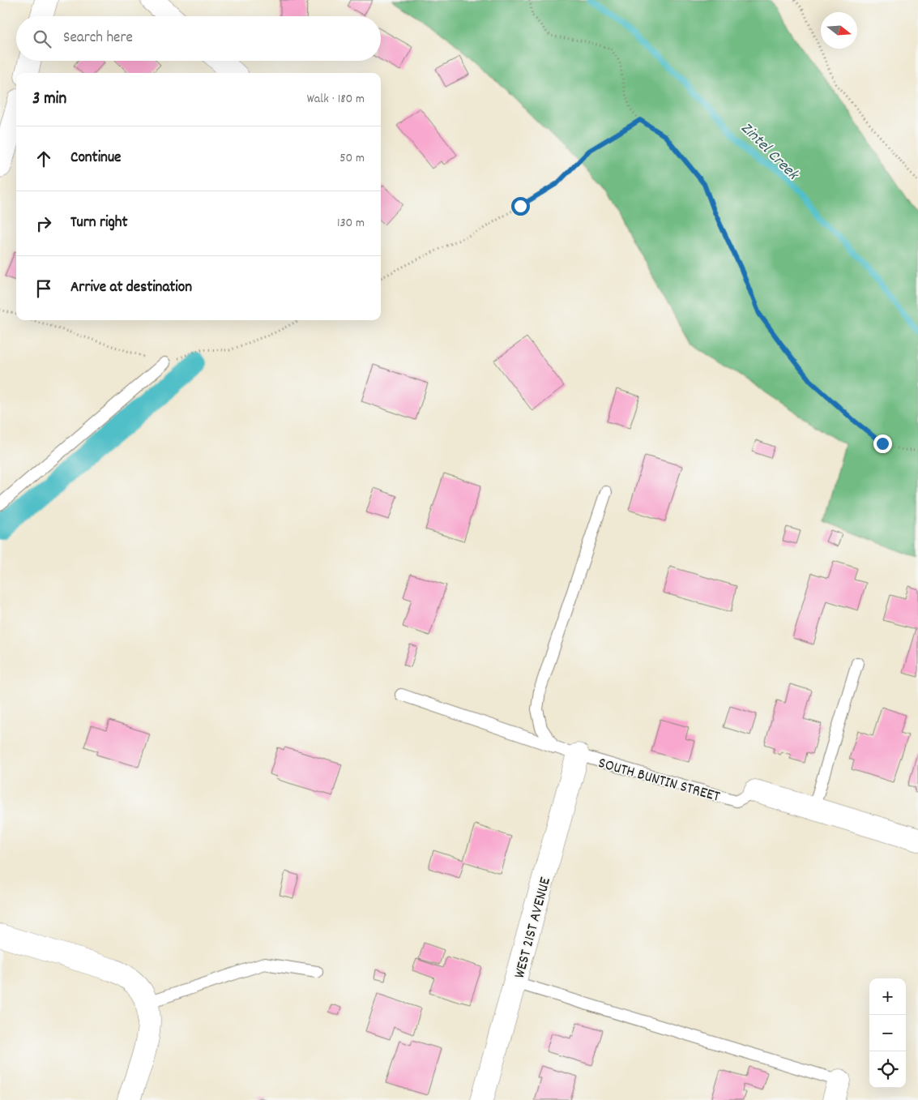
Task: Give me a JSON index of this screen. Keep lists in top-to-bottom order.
{
  "streets": {
    "street": ["SOUTH BUNTIN STREET", "WEST 21ST AVENUE"]
  },
  "crossings": [
    ["SOUTH BUNTIN STREET", "WEST 21ST AVENUE"]
  ],
  "water": ["Zintel Creek"],
  "north": "right",
  "page": {
    "search": "Search here",
    "heading": ["3 min", "Walk · 180 m"],
    "list": [
      ["Continue", "50 m"],
      ["Turn right", "130 m"],
      "Arrive at destination"
    ],
    "map_buttons": ["+", "−"]
  }
}
